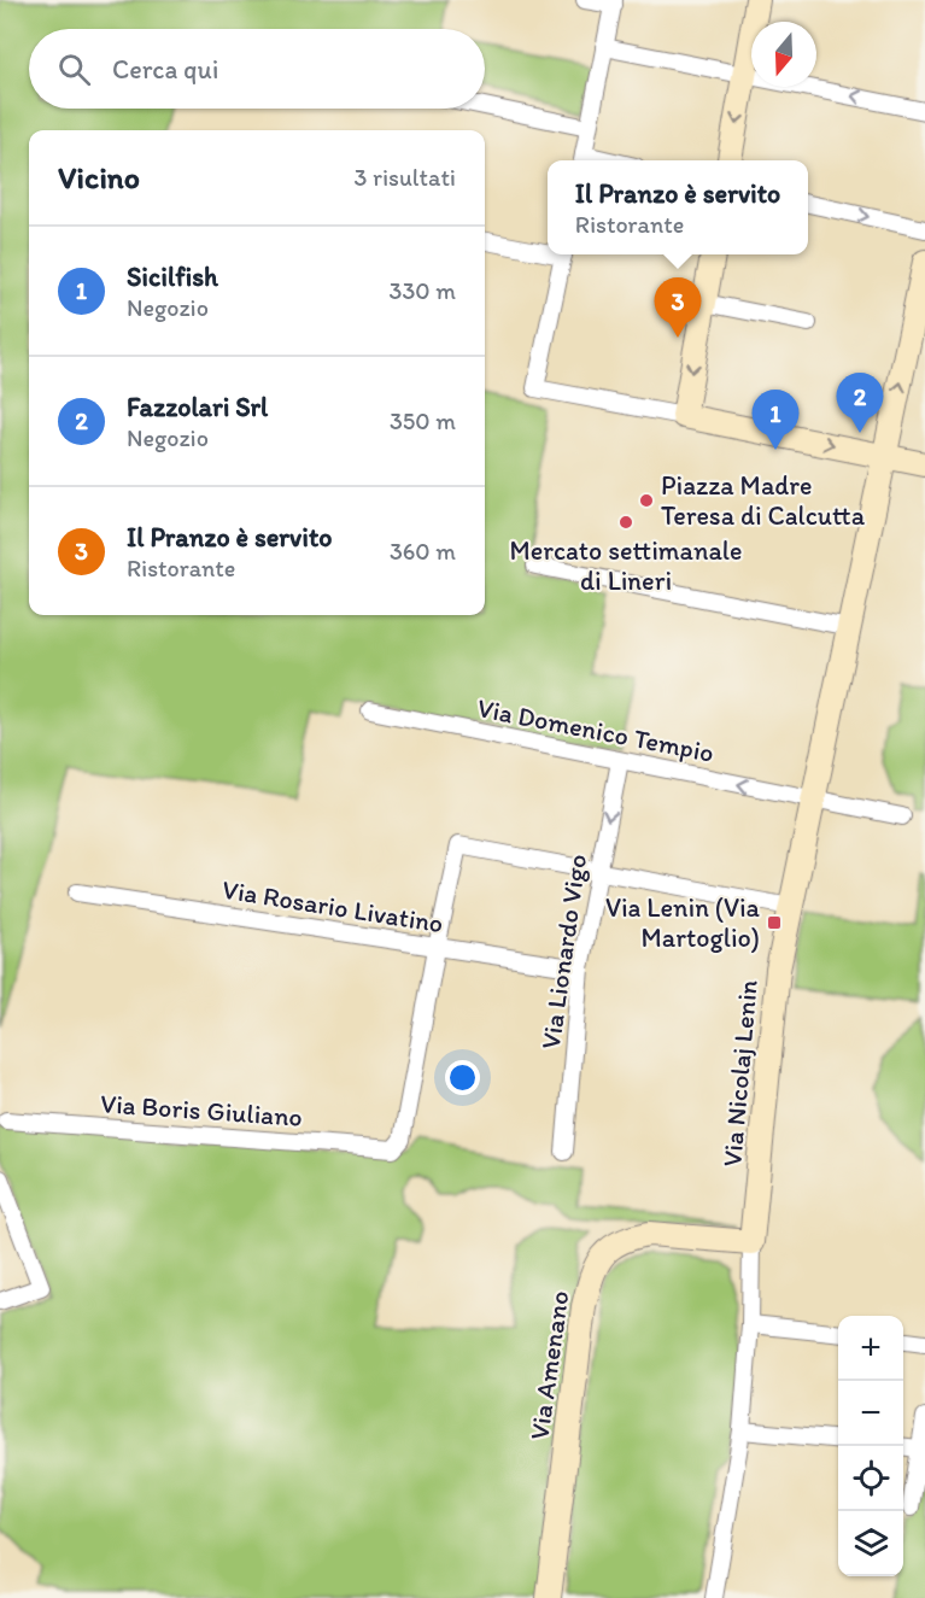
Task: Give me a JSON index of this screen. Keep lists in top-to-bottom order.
{
  "streets": {
    "main road": ["Via Nicolaj Lenin", "Via Amenano"],
    "street": [
      "Via Domenico Tempio",
      "Via Rosario Livatino",
      "Via Lionardo Vigo",
      "Via Boris Giuliano"
    ]
  },
  "crossings": [
    ["Via Domenico Tempio", "Via Lionardo Vigo"],
    ["Via Domenico Tempio", "Via Nicolaj Lenin"],
    ["Via Rosario Livatino", "Via Lionardo Vigo"],
    ["Via Rosario Livatino", "Via Boris Giuliano"],
    ["Via Nicolaj Lenin", "Via Amenano"]
  ],
  "places": {
    "other": ["Piazza Madre Teresa di Calcutta", "Mercato settimanale di Lineri"],
    "transit": ["Via Lenin (Via Martoglio)"]
  },
  "north": "bottom",
  "page": {
    "search": "Cerca qui",
    "heading": ["Vicino", "3 risultati"],
    "popup": ["Il Pranzo è servito", "Ristorante"],
    "list": [
      {
        "mark": "1",
        "name": "Sicilfish",
        "note": "Negozio",
        "value": "330 m"
      },
      {
        "mark": "2",
        "name": "Fazzolari Srl",
        "note": "Negozio",
        "value": "350 m"
      },
      {
        "mark": "3",
        "name": "Il Pranzo è servito",
        "note": "Ristorante",
        "value": "360 m"
      }
    ],
    "pins": ["3", "2", "1"],
    "map_buttons": ["+", "−"]
  }
}
